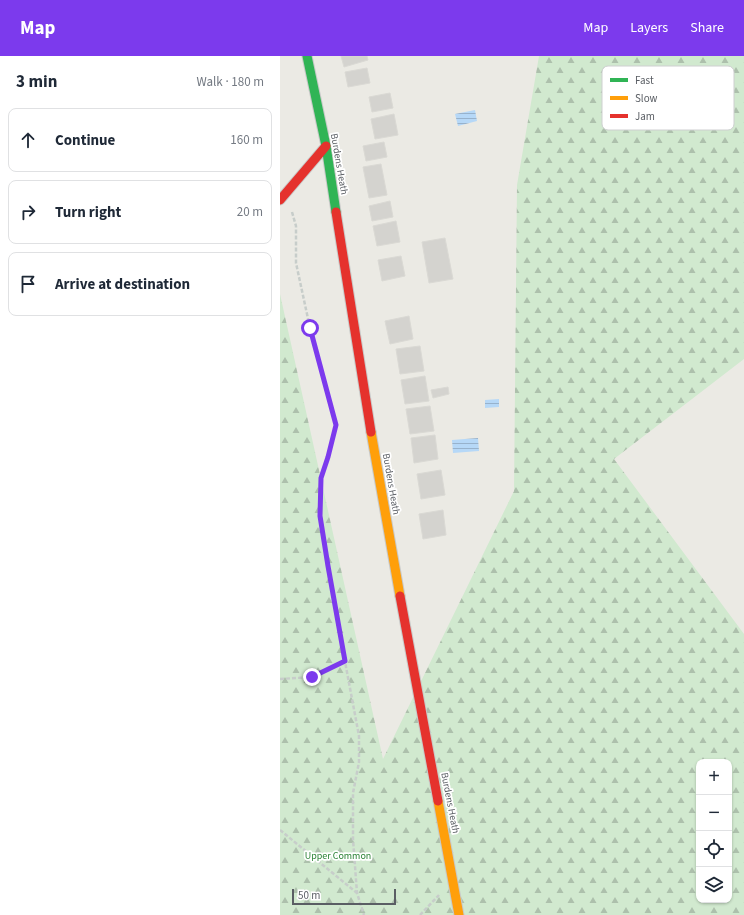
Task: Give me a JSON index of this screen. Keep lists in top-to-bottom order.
{
  "streets": {
    "street": ["Burdens Heath"]
  },
  "parks": ["Upper Common"],
  "legend": ["Fast", "Slow", "Jam"],
  "scale_bar": "50 m",
  "page": {
    "header": "Map",
    "nav": ["Map", "Layers", "Share"],
    "heading": ["3 min", "Walk · 180 m"],
    "list": [
      ["Continue", "160 m"],
      ["Turn right", "20 m"],
      "Arrive at destination"
    ],
    "map_buttons": ["+", "−"],
    "scale": "50 m"
  }
}
